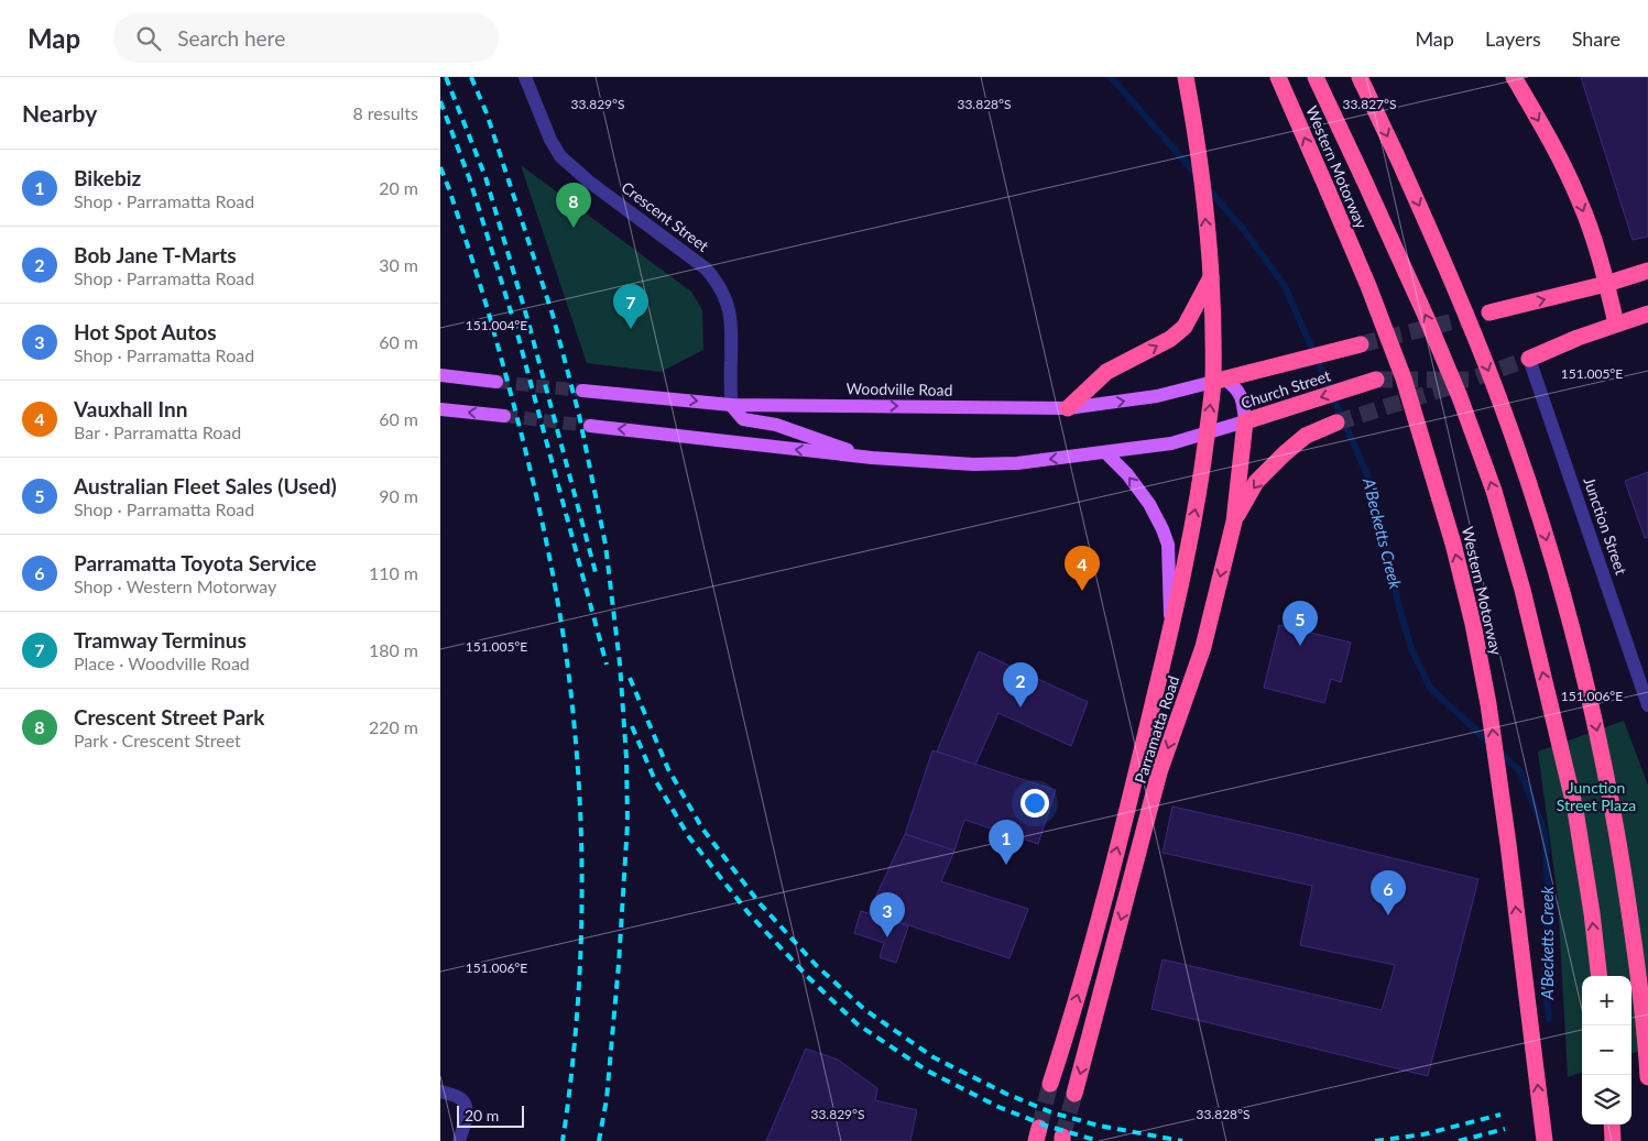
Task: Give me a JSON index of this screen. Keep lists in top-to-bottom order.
{
  "streets": {
    "highway": ["Western Motorway", "Church Street", "Parramatta Road"],
    "main road": ["Woodville Road"],
    "street": ["Crescent Street", "Junction Street"]
  },
  "crossings": [
    ["Crescent Street", "Woodville Road"],
    ["Woodville Road", "Church Street"],
    ["Woodville Road", "Parramatta Road"],
    ["Church Street", "Parramatta Road"]
  ],
  "water": ["A'Becketts Creek"],
  "parks": ["Junction Street Plaza"],
  "scale_bar": "20 m",
  "page": {
    "header": "Map",
    "search": "Search here",
    "nav": ["Map", "Layers", "Share"],
    "heading": ["Nearby", "8 results"],
    "list": [
      {
        "mark": "1",
        "name": "Bikebiz",
        "note": "Shop · Parramatta Road",
        "value": "20 m"
      },
      {
        "mark": "2",
        "name": "Bob Jane T-Marts",
        "note": "Shop · Parramatta Road",
        "value": "30 m"
      },
      {
        "mark": "3",
        "name": "Hot Spot Autos",
        "note": "Shop · Parramatta Road",
        "value": "60 m"
      },
      {
        "mark": "4",
        "name": "Vauxhall Inn",
        "note": "Bar · Parramatta Road",
        "value": "60 m"
      },
      {
        "mark": "5",
        "name": "Australian Fleet Sales (Used)",
        "note": "Shop · Parramatta Road",
        "value": "90 m"
      },
      {
        "mark": "6",
        "name": "Parramatta Toyota Service",
        "note": "Shop · Western Motorway",
        "value": "110 m"
      },
      {
        "mark": "7",
        "name": "Tramway Terminus",
        "note": "Place · Woodville Road",
        "value": "180 m"
      },
      {
        "mark": "8",
        "name": "Crescent Street Park",
        "note": "Park · Crescent Street",
        "value": "220 m"
      }
    ],
    "pins": [
      "8",
      "7",
      "4",
      "5",
      "2",
      "1",
      "6",
      "3"
    ],
    "map_buttons": ["+", "−"],
    "scale": "20 m"
  },
  "coordinates": [
    "33.829°S",
    "33.828°S",
    "33.827°S",
    "151.004°E",
    "151.005°E",
    "151.006°E"
  ]
}
